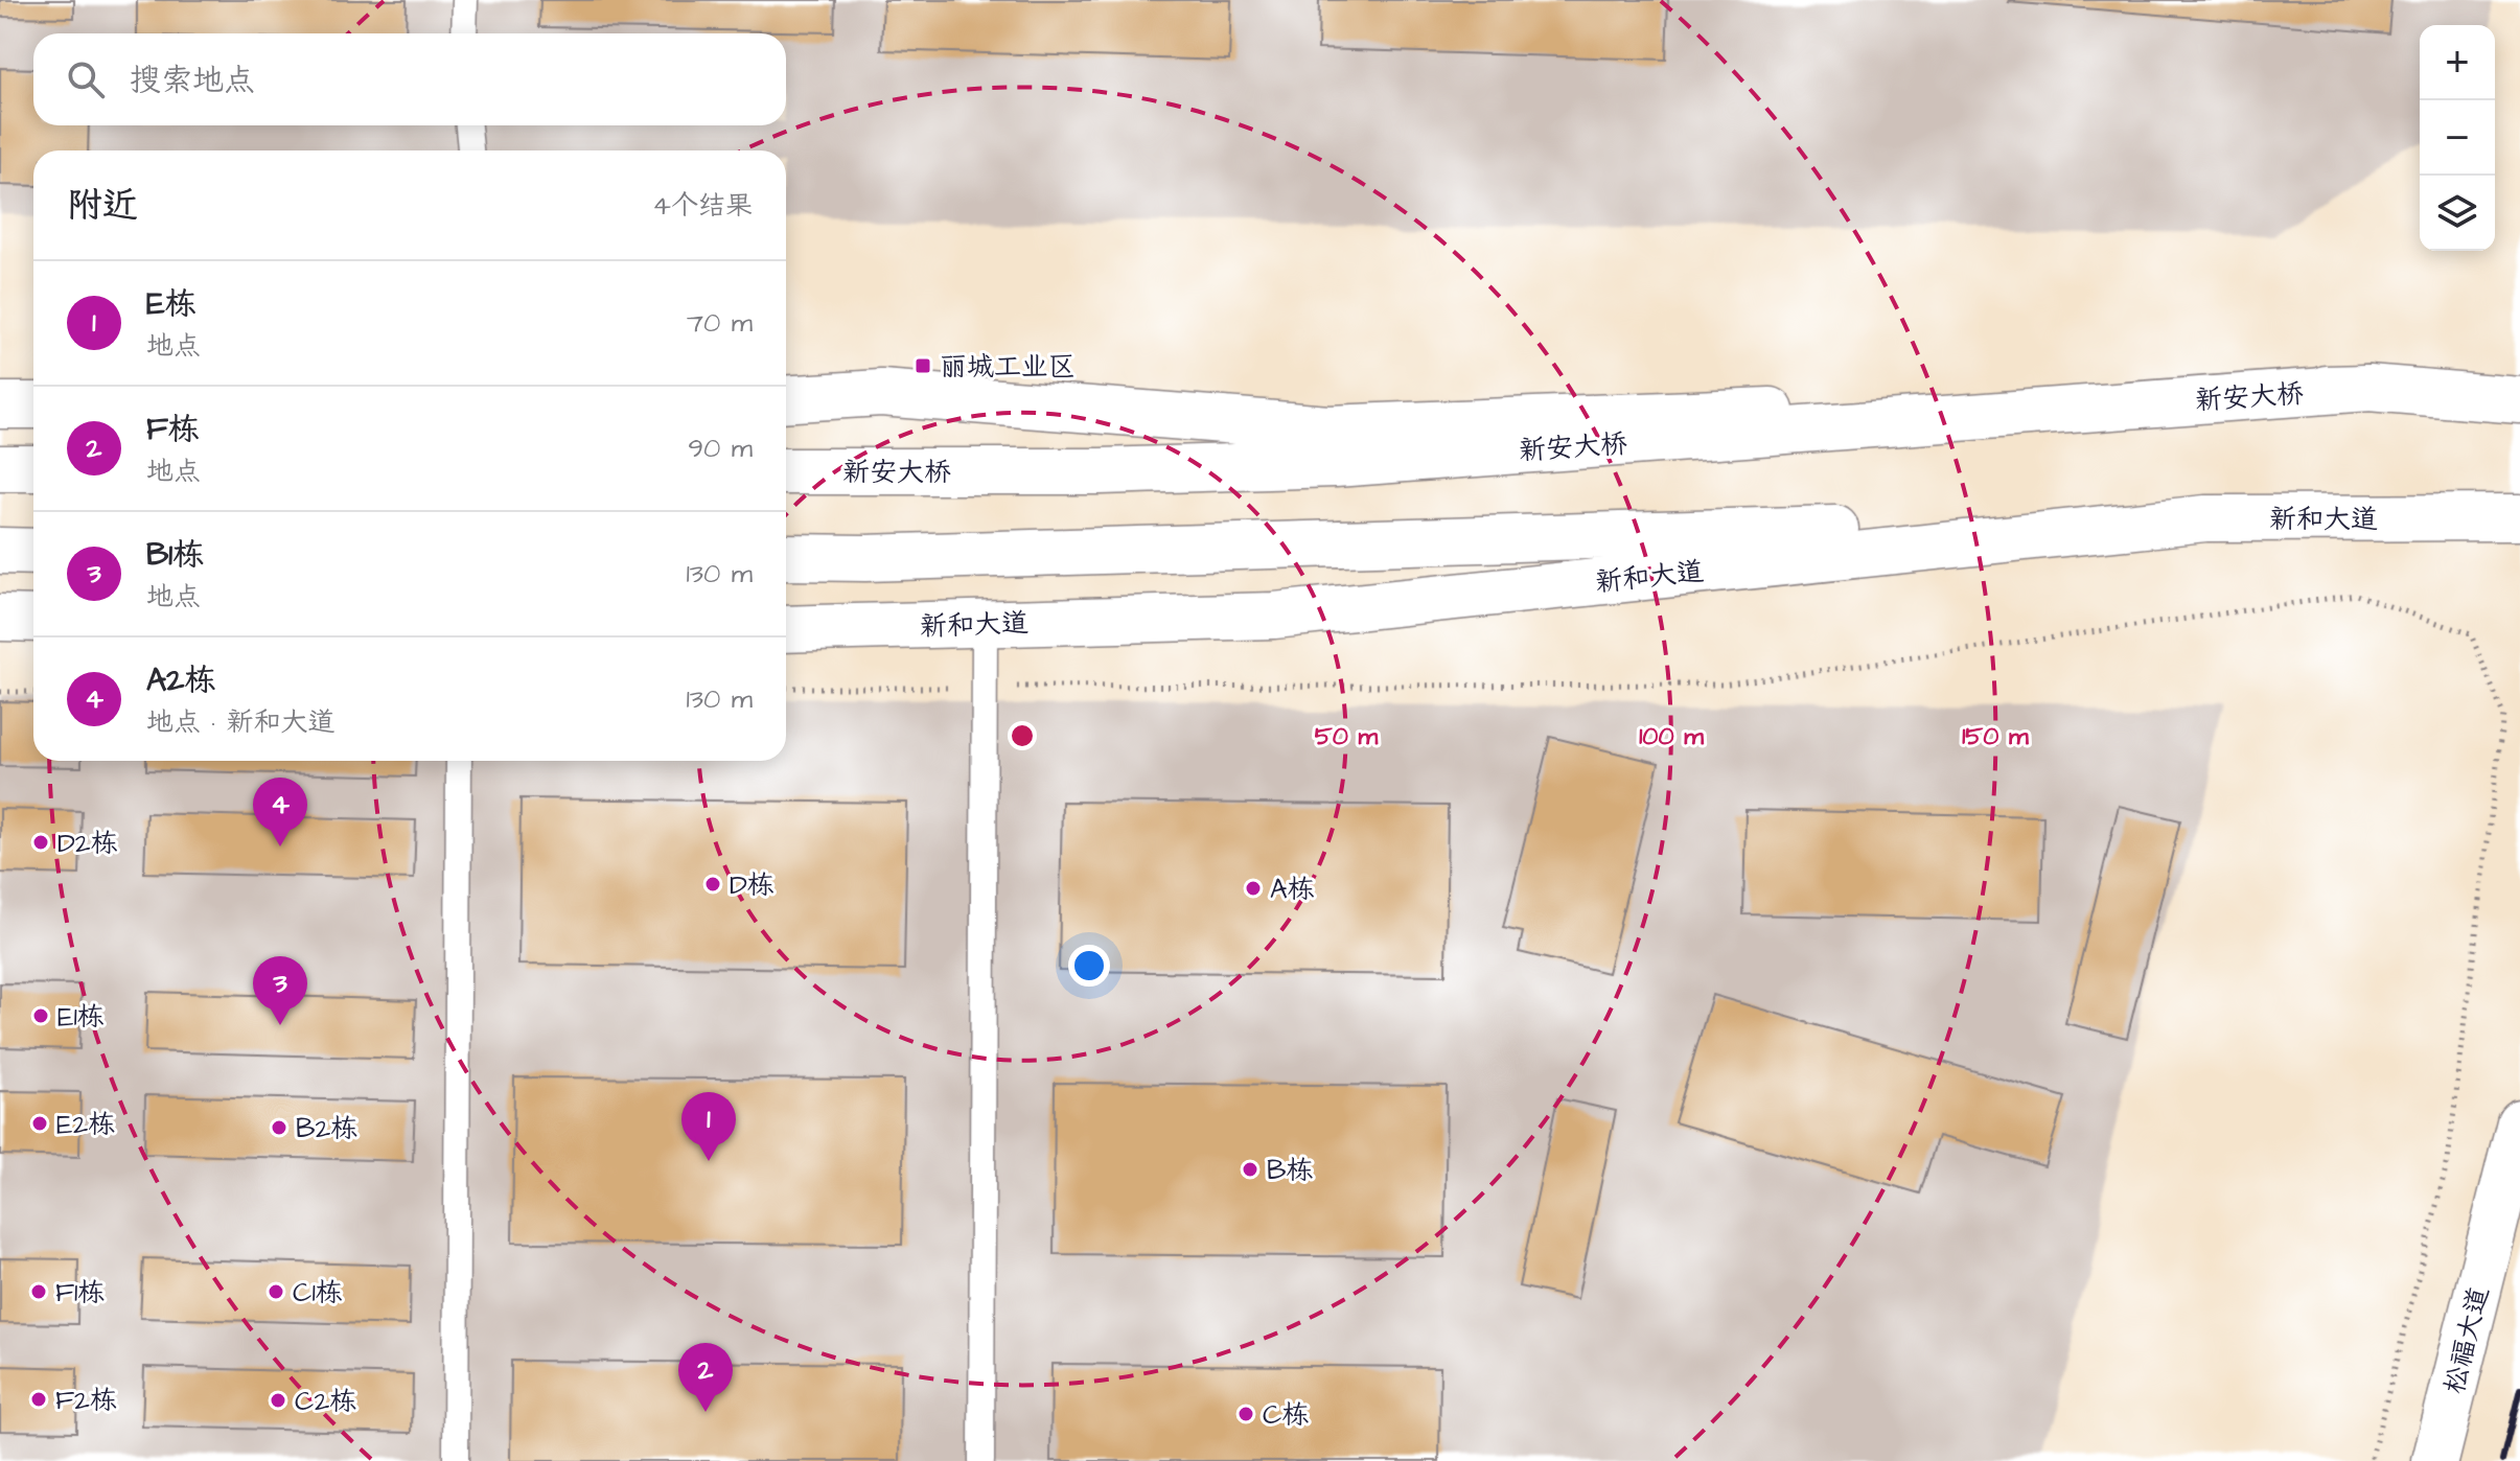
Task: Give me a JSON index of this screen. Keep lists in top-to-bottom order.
{
  "streets": {
    "main road": ["新安大桥", "新和大道", "松福大道"]
  },
  "places": {
    "transit": ["丽城工业区"],
    "other": [
      "D2栋",
      "D栋",
      "A栋",
      "E1栋",
      "E2栋",
      "B2栋",
      "B栋",
      "F1栋",
      "C1栋",
      "F2栋",
      "C2栋",
      "C栋"
    ]
  },
  "page": {
    "map_buttons": ["+", "−"],
    "search": "搜索地点",
    "heading": ["附近", "4个结果"],
    "list": [
      {
        "mark": "1",
        "name": "E栋",
        "note": "地点",
        "value": "70 m"
      },
      {
        "mark": "2",
        "name": "F栋",
        "note": "地点",
        "value": "90 m"
      },
      {
        "mark": "3",
        "name": "B1栋",
        "note": "地点",
        "value": "130 m"
      },
      {
        "mark": "4",
        "name": "A2栋",
        "note": "地点 · 新和大道",
        "value": "130 m"
      }
    ],
    "pins": [
      "4",
      "3",
      "1",
      "2"
    ]
  },
  "rings": ["50 m", "100 m", "150 m"]
}
